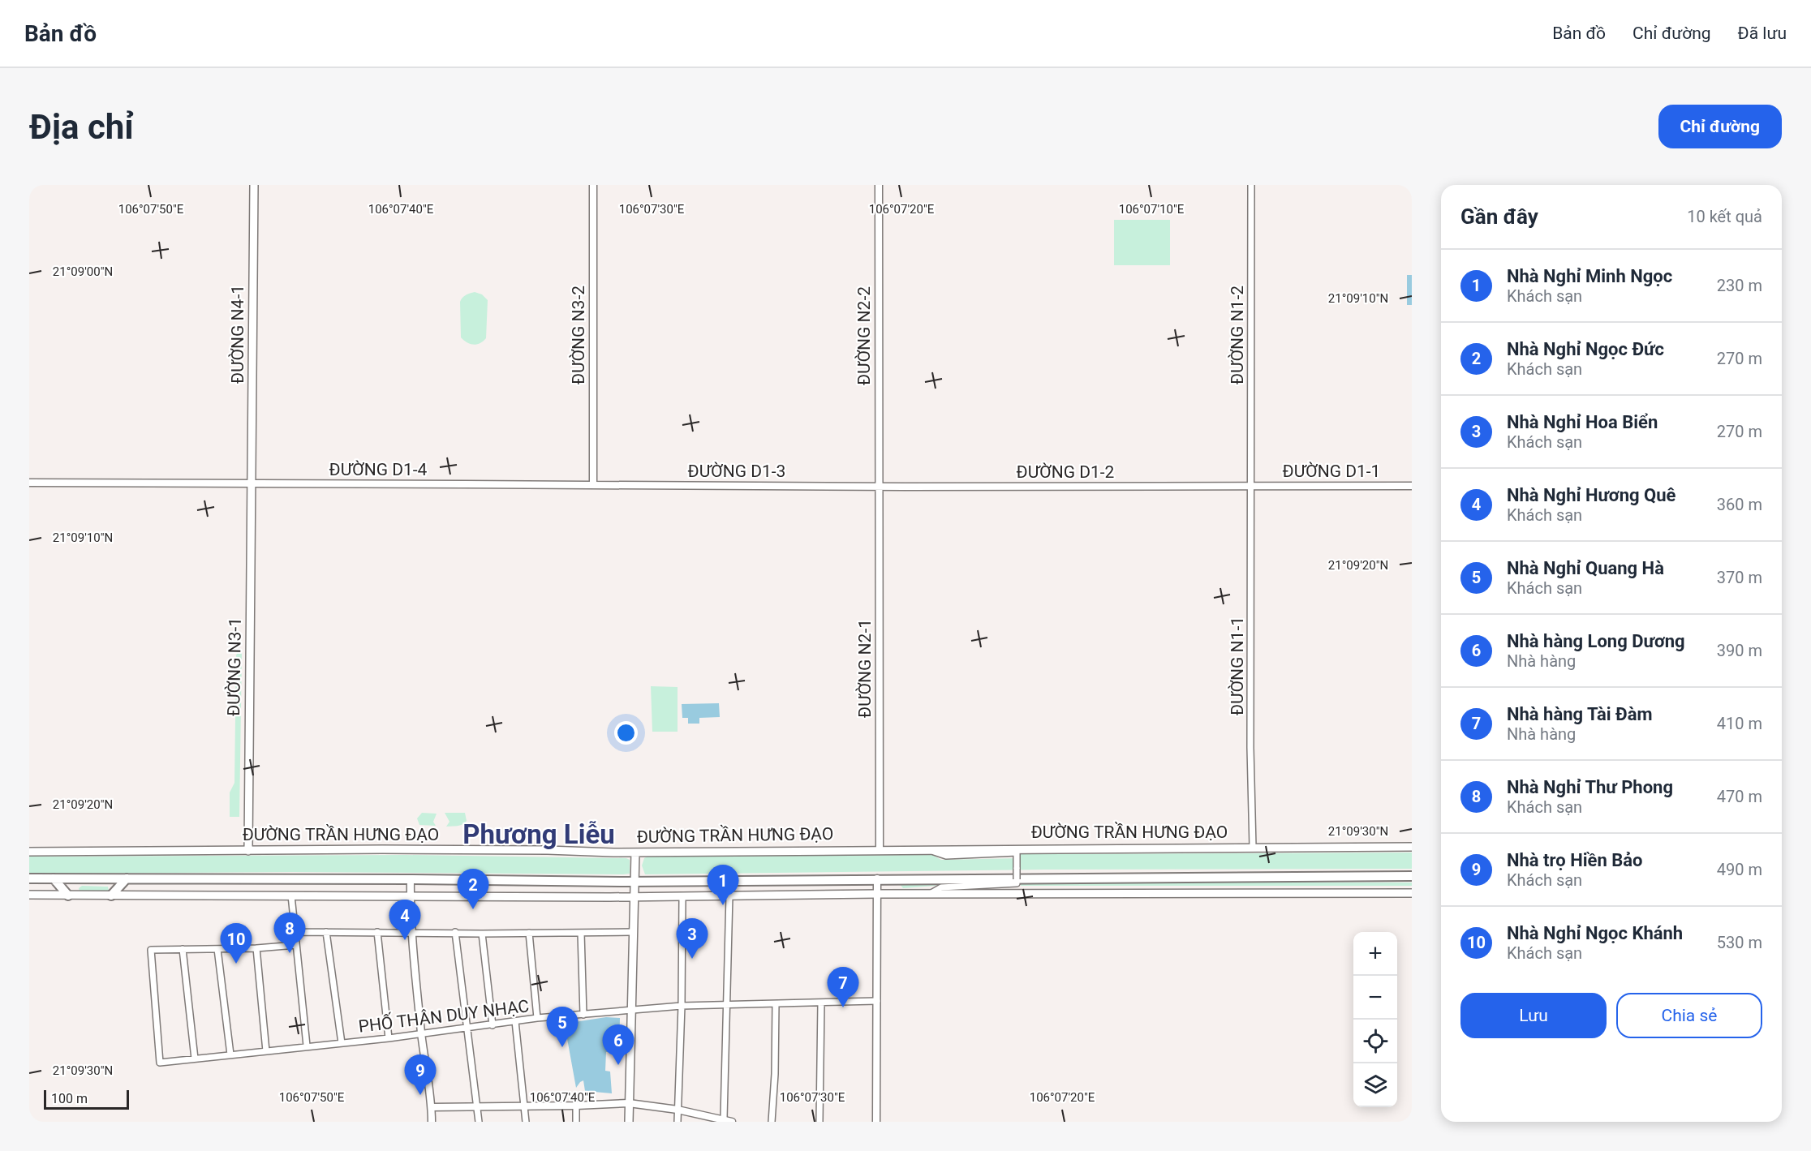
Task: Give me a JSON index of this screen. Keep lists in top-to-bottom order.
{
  "streets": {
    "main road": ["ĐƯỜNG N4-1", "ĐƯỜNG N3-1", "ĐƯỜNG TRẦN HƯNG ĐẠO"],
    "street": [
      "ĐƯỜNG N3-2",
      "ĐƯỜNG N1-2",
      "ĐƯỜNG N2-2",
      "ĐƯỜNG D1-4",
      "ĐƯỜNG D1-3",
      "ĐƯỜNG D1-1",
      "ĐƯỜNG D1-2",
      "ĐƯỜNG N1-1",
      "ĐƯỜNG N2-1",
      "PHỐ THÂN DUY NHẠC"
    ]
  },
  "crossings": [
    ["ĐƯỜNG N4-1", "ĐƯỜNG D1-4"],
    ["ĐƯỜNG N4-1", "ĐƯỜNG N3-1"],
    ["ĐƯỜNG N3-2", "ĐƯỜNG D1-4"],
    ["ĐƯỜNG N3-2", "ĐƯỜNG D1-3"],
    ["ĐƯỜNG N1-2", "ĐƯỜNG D1-1"],
    ["ĐƯỜNG N1-2", "ĐƯỜNG D1-2"],
    ["ĐƯỜNG N1-2", "ĐƯỜNG N1-1"],
    ["ĐƯỜNG N2-2", "ĐƯỜNG D1-3"],
    ["ĐƯỜNG N2-2", "ĐƯỜNG D1-2"],
    ["ĐƯỜNG N2-2", "ĐƯỜNG N2-1"],
    ["ĐƯỜNG D1-4", "ĐƯỜNG D1-3"],
    ["ĐƯỜNG D1-4", "ĐƯỜNG N3-1"],
    ["ĐƯỜNG D1-3", "ĐƯỜNG D1-2"],
    ["ĐƯỜNG D1-3", "ĐƯỜNG N2-1"],
    ["ĐƯỜNG D1-1", "ĐƯỜNG D1-2"],
    ["ĐƯỜNG D1-1", "ĐƯỜNG N1-1"],
    ["ĐƯỜNG D1-2", "ĐƯỜNG N1-1"],
    ["ĐƯỜNG D1-2", "ĐƯỜNG N2-1"],
    ["ĐƯỜNG N1-1", "ĐƯỜNG TRẦN HƯNG ĐẠO"],
    ["ĐƯỜNG N3-1", "ĐƯỜNG TRẦN HƯNG ĐẠO"],
    ["ĐƯỜNG N2-1", "ĐƯỜNG TRẦN HƯNG ĐẠO"]
  ],
  "districts": ["Phương Liễu"],
  "scale_bar": "100 m",
  "page": {
    "header": "Bản đồ",
    "nav": ["Bản đồ", "Chỉ đường", "Đã lưu"],
    "buttons": [
      "Chỉ đường",
      ["Lưu", "Chia sẻ"]
    ],
    "title": "Địa chỉ",
    "heading": ["Gần đây", "10 kết quả"],
    "list": [
      {
        "mark": "1",
        "name": "Nhà Nghỉ Minh Ngọc",
        "note": "Khách sạn",
        "value": "230 m"
      },
      {
        "mark": "2",
        "name": "Nhà Nghỉ Ngọc Đức",
        "note": "Khách sạn",
        "value": "270 m"
      },
      {
        "mark": "3",
        "name": "Nhà Nghỉ Hoa Biển",
        "note": "Khách sạn",
        "value": "270 m"
      },
      {
        "mark": "4",
        "name": "Nhà Nghỉ Hương Quê",
        "note": "Khách sạn",
        "value": "360 m"
      },
      {
        "mark": "5",
        "name": "Nhà Nghỉ Quang Hà",
        "note": "Khách sạn",
        "value": "370 m"
      },
      {
        "mark": "6",
        "name": "Nhà hàng Long Dương",
        "note": "Nhà hàng",
        "value": "390 m"
      },
      {
        "mark": "7",
        "name": "Nhà hàng Tài Đàm",
        "note": "Nhà hàng",
        "value": "410 m"
      },
      {
        "mark": "8",
        "name": "Nhà Nghỉ Thư Phong",
        "note": "Khách sạn",
        "value": "470 m"
      },
      {
        "mark": "9",
        "name": "Nhà trọ Hiền Bảo",
        "note": "Khách sạn",
        "value": "490 m"
      },
      {
        "mark": "10",
        "name": "Nhà Nghỉ Ngọc Khánh",
        "note": "Khách sạn",
        "value": "530 m"
      }
    ],
    "pins": [
      "1",
      "2",
      "4",
      "8",
      "3",
      "10",
      "7",
      "5",
      "6",
      "9"
    ],
    "map_buttons": ["+", "−"],
    "scale": "100 m"
  },
  "coordinates": [
    "106°07'50\"E",
    "106°07'40\"E",
    "106°07'30\"E",
    "106°07'20\"E",
    "106°07'10\"E",
    "21°09'00\"N",
    "21°09'10\"N",
    "21°09'20\"N",
    "21°09'30\"N"
  ]
}
